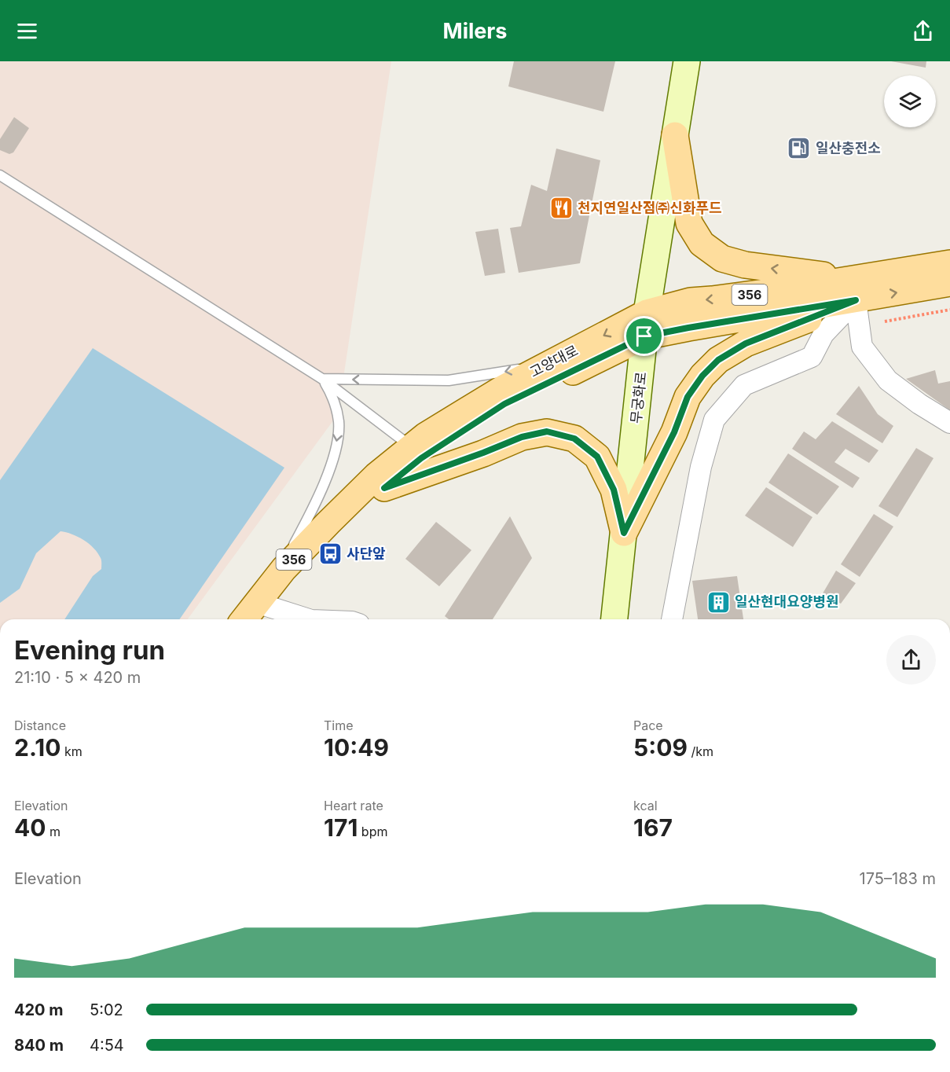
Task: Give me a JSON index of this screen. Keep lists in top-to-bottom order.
{
  "streets": {
    "main road": ["356", "고양대로", "무궁화로"]
  },
  "crossings": [
    ["고양대로", "무궁화로"]
  ],
  "places": {
    "fuel station": ["일산충전소"],
    "restaurant": ["천지연일산점㈜신화푸드"],
    "bus stop": ["사단앞"],
    "building": ["일산현대요양병원"]
  },
  "page": {
    "header": "Milers",
    "heading": ["Evening run", "21:10 · 5 × 420 m"],
    "stats": [
      ["Distance", "2.10 km"],
      ["Time", "10:49"],
      ["Pace", "5:09 /km"],
      ["Elevation", "40 m"],
      ["Heart rate", "171 bpm"],
      ["kcal", "167"]
    ],
    "chart": ["Elevation", "175–183 m"],
    "list": [
      {
        "name": "420 m",
        "note": "5:02"
      },
      {
        "name": "840 m",
        "note": "4:54"
      }
    ]
  }
}
